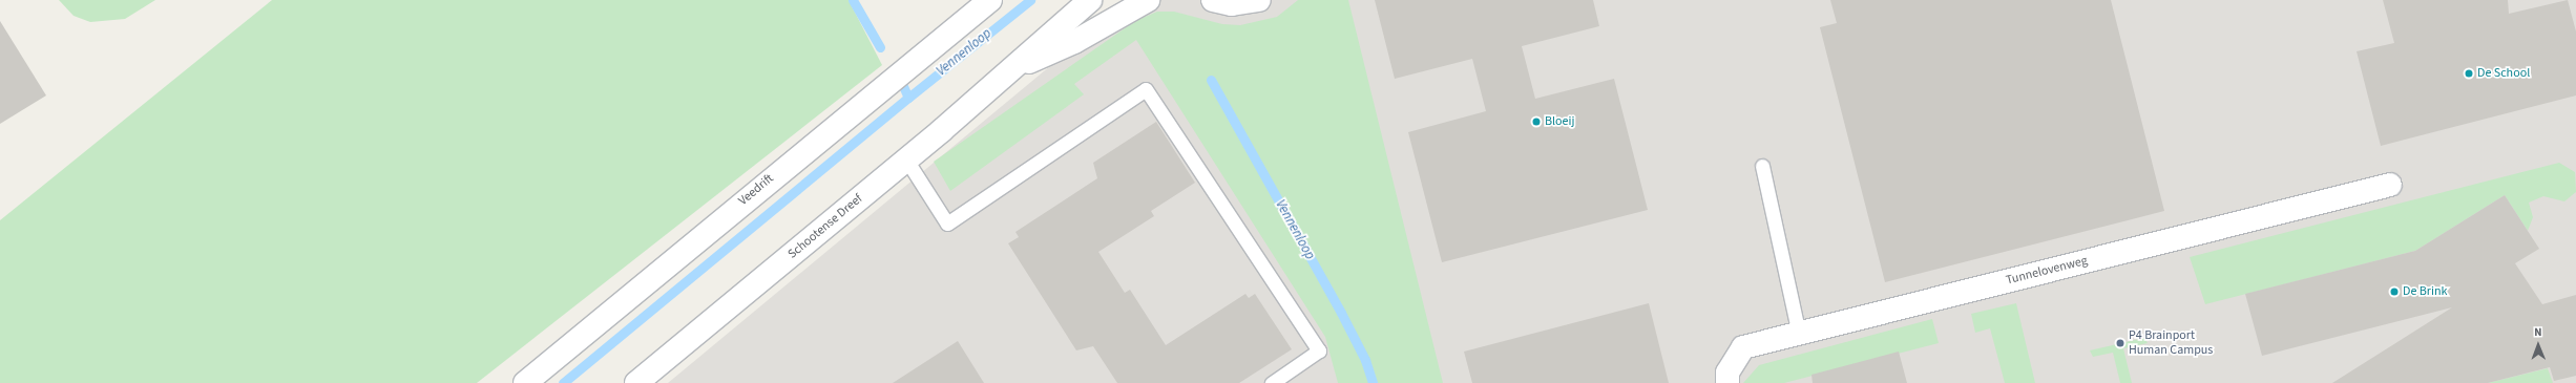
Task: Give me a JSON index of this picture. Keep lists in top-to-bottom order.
{
  "streets": {
    "street": ["Veedrift", "Schootense Dreef", "Tunnelovenweg"]
  },
  "water": ["Vennenloop"],
  "places": [
    "De School",
    "Bloeij",
    "De Brink",
    "P4 Brainport Human Campus"
  ],
  "north": "top"
}
